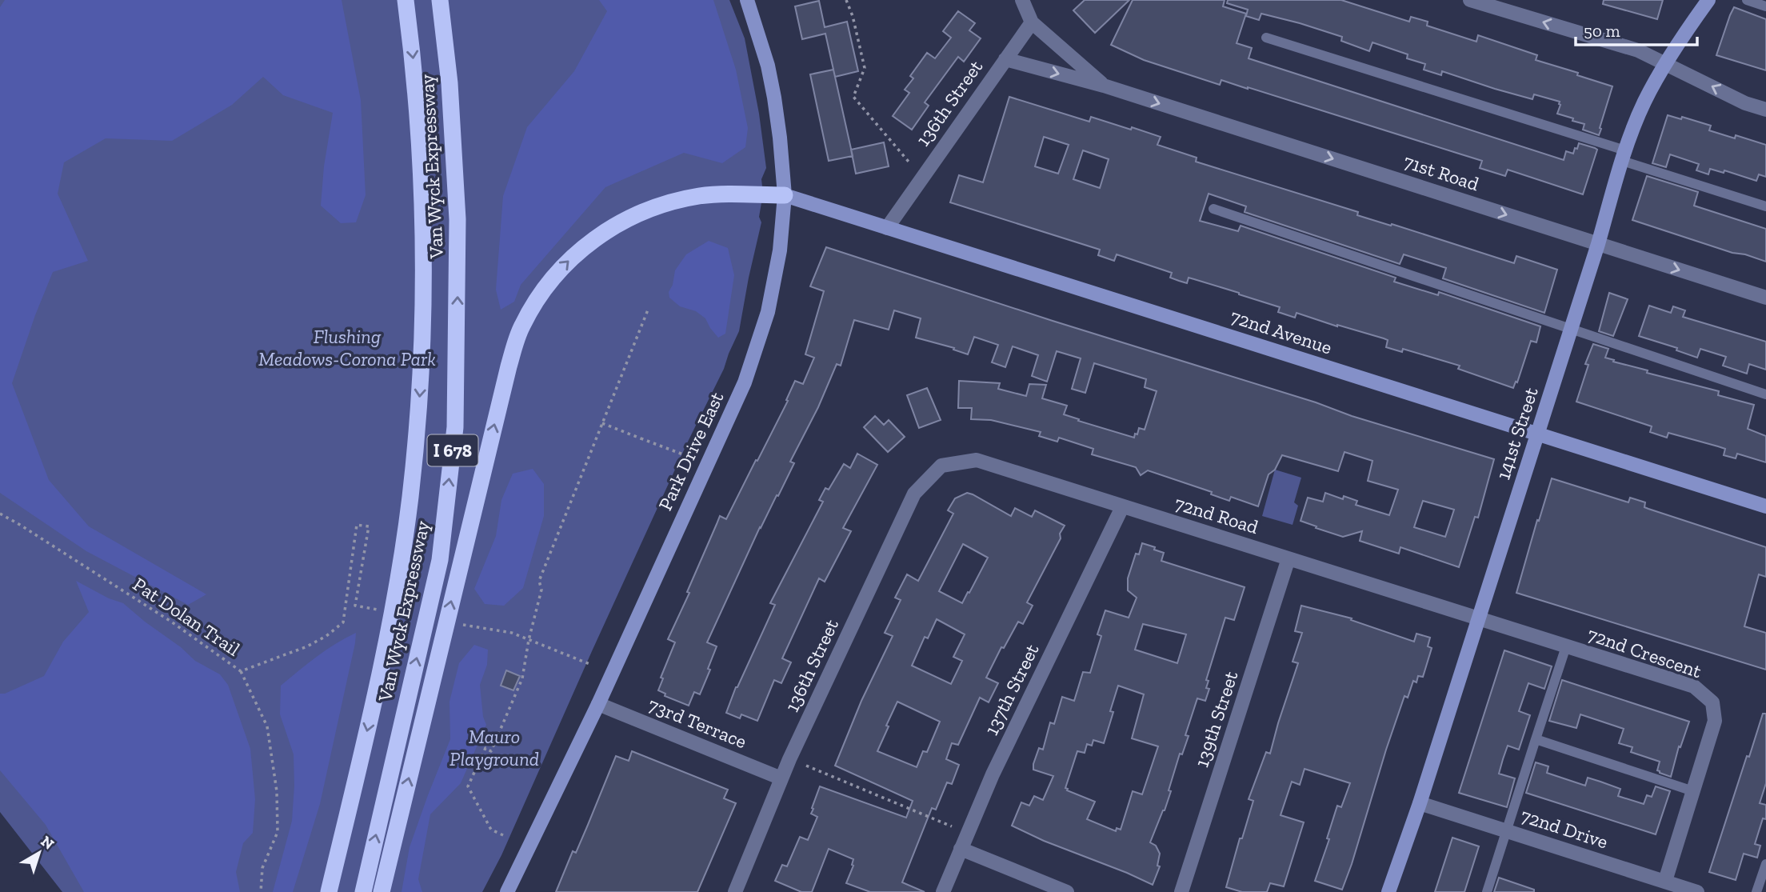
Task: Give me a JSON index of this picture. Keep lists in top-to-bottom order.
{
  "streets": {
    "highway": ["Van Wyck Expressway", "I 678"],
    "street": [
      "136th Street",
      "71st Road",
      "72nd Avenue",
      "141st Street",
      "Park Drive East",
      "72nd Road",
      "72nd Crescent",
      "137th Street",
      "139th Street",
      "73rd Terrace",
      "72nd Drive"
    ],
    "path": ["Pat Dolan Trail"]
  },
  "crossings": [
    ["136th Street", "71st Road"],
    ["136th Street", "72nd Avenue"],
    ["136th Street", "72nd Road"],
    ["136th Street", "73rd Terrace"],
    ["71st Road", "141st Street"],
    ["72nd Avenue", "141st Street"],
    ["72nd Avenue", "Park Drive East"],
    ["141st Street", "72nd Road"],
    ["141st Street", "72nd Crescent"],
    ["141st Street", "72nd Drive"],
    ["Park Drive East", "73rd Terrace"],
    ["72nd Road", "72nd Crescent"],
    ["72nd Road", "137th Street"],
    ["72nd Road", "139th Street"],
    ["72nd Crescent", "72nd Drive"]
  ],
  "one_way": ["71st Road"],
  "parks": ["Flushing Meadows-Corona Park", "Mauro Playground"],
  "scale_bar": "50 m",
  "north": "top right"
}
